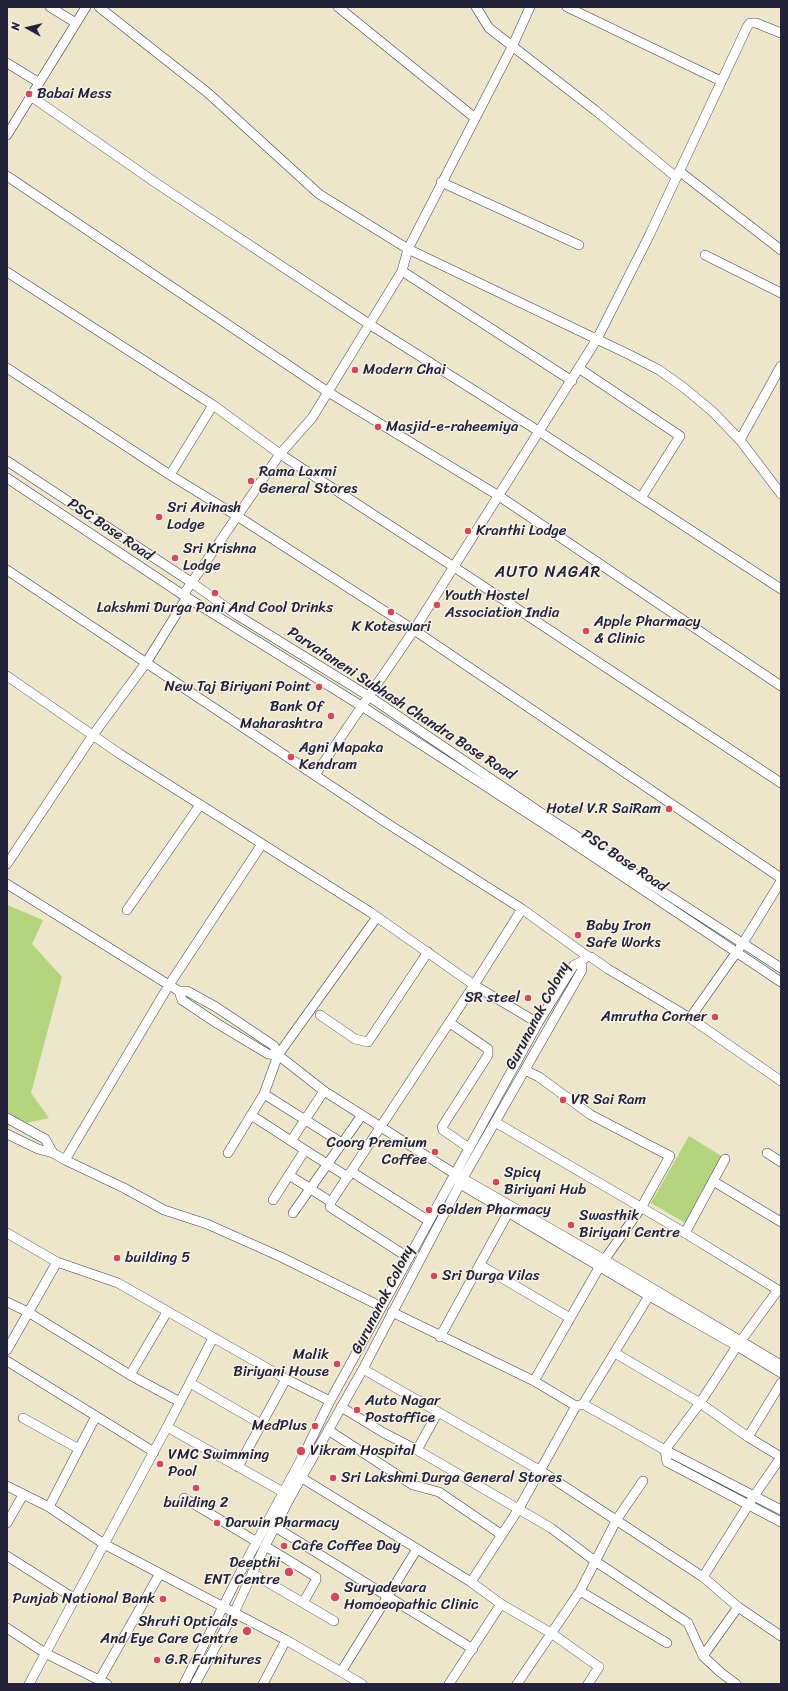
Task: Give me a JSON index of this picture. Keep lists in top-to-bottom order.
{
  "streets": {
    "street": ["PSC Bose Road", "Parvataneni Subhash Chandra Bose Road", "Gurunanak Colony"]
  },
  "districts": ["AUTO NAGAR"],
  "places": [
    "Babai Mess",
    "Modern Chai",
    "Masjid-e-raheemiya",
    "Rama Laxmi General Stores",
    "Sri Avinash Lodge",
    "Kranthi Lodge",
    "Sri Krishna Lodge",
    "Lakshmi Durga Pani And Cool Drinks",
    "Youth Hostel Association India",
    "K Koteswari",
    "Apple Pharmacy & Clinic",
    "New Taj Biriyani Point",
    "Bank Of Maharashtra",
    "Agni Mapaka Kendram",
    "Hotel V.R SaiRam",
    "Baby Iron Safe Works",
    "SR steel",
    "Amrutha Corner",
    "VR Sai Ram",
    "Coorg Premium Coffee",
    "Spicy Biriyani Hub",
    "Golden Pharmacy",
    "Swasthik Biriyani Centre",
    "building 5",
    "Sri Durga Vilas",
    "Malik Biriyani House",
    "Auto Nagar Postoffice",
    "MedPlus",
    "Vikram Hospital",
    "VMC Swimming Pool",
    "Sri Lakshmi Durga General Stores",
    "building 2",
    "Darwin Pharmacy",
    "Cafe Coffee Day",
    "Deepthi ENT Centre",
    "Suryadevara Homoeopathic Clinic",
    "Punjab National Bank",
    "Shruti Opticals And Eye Care Centre",
    "G.R Furnitures"
  ],
  "north": "left"
}
